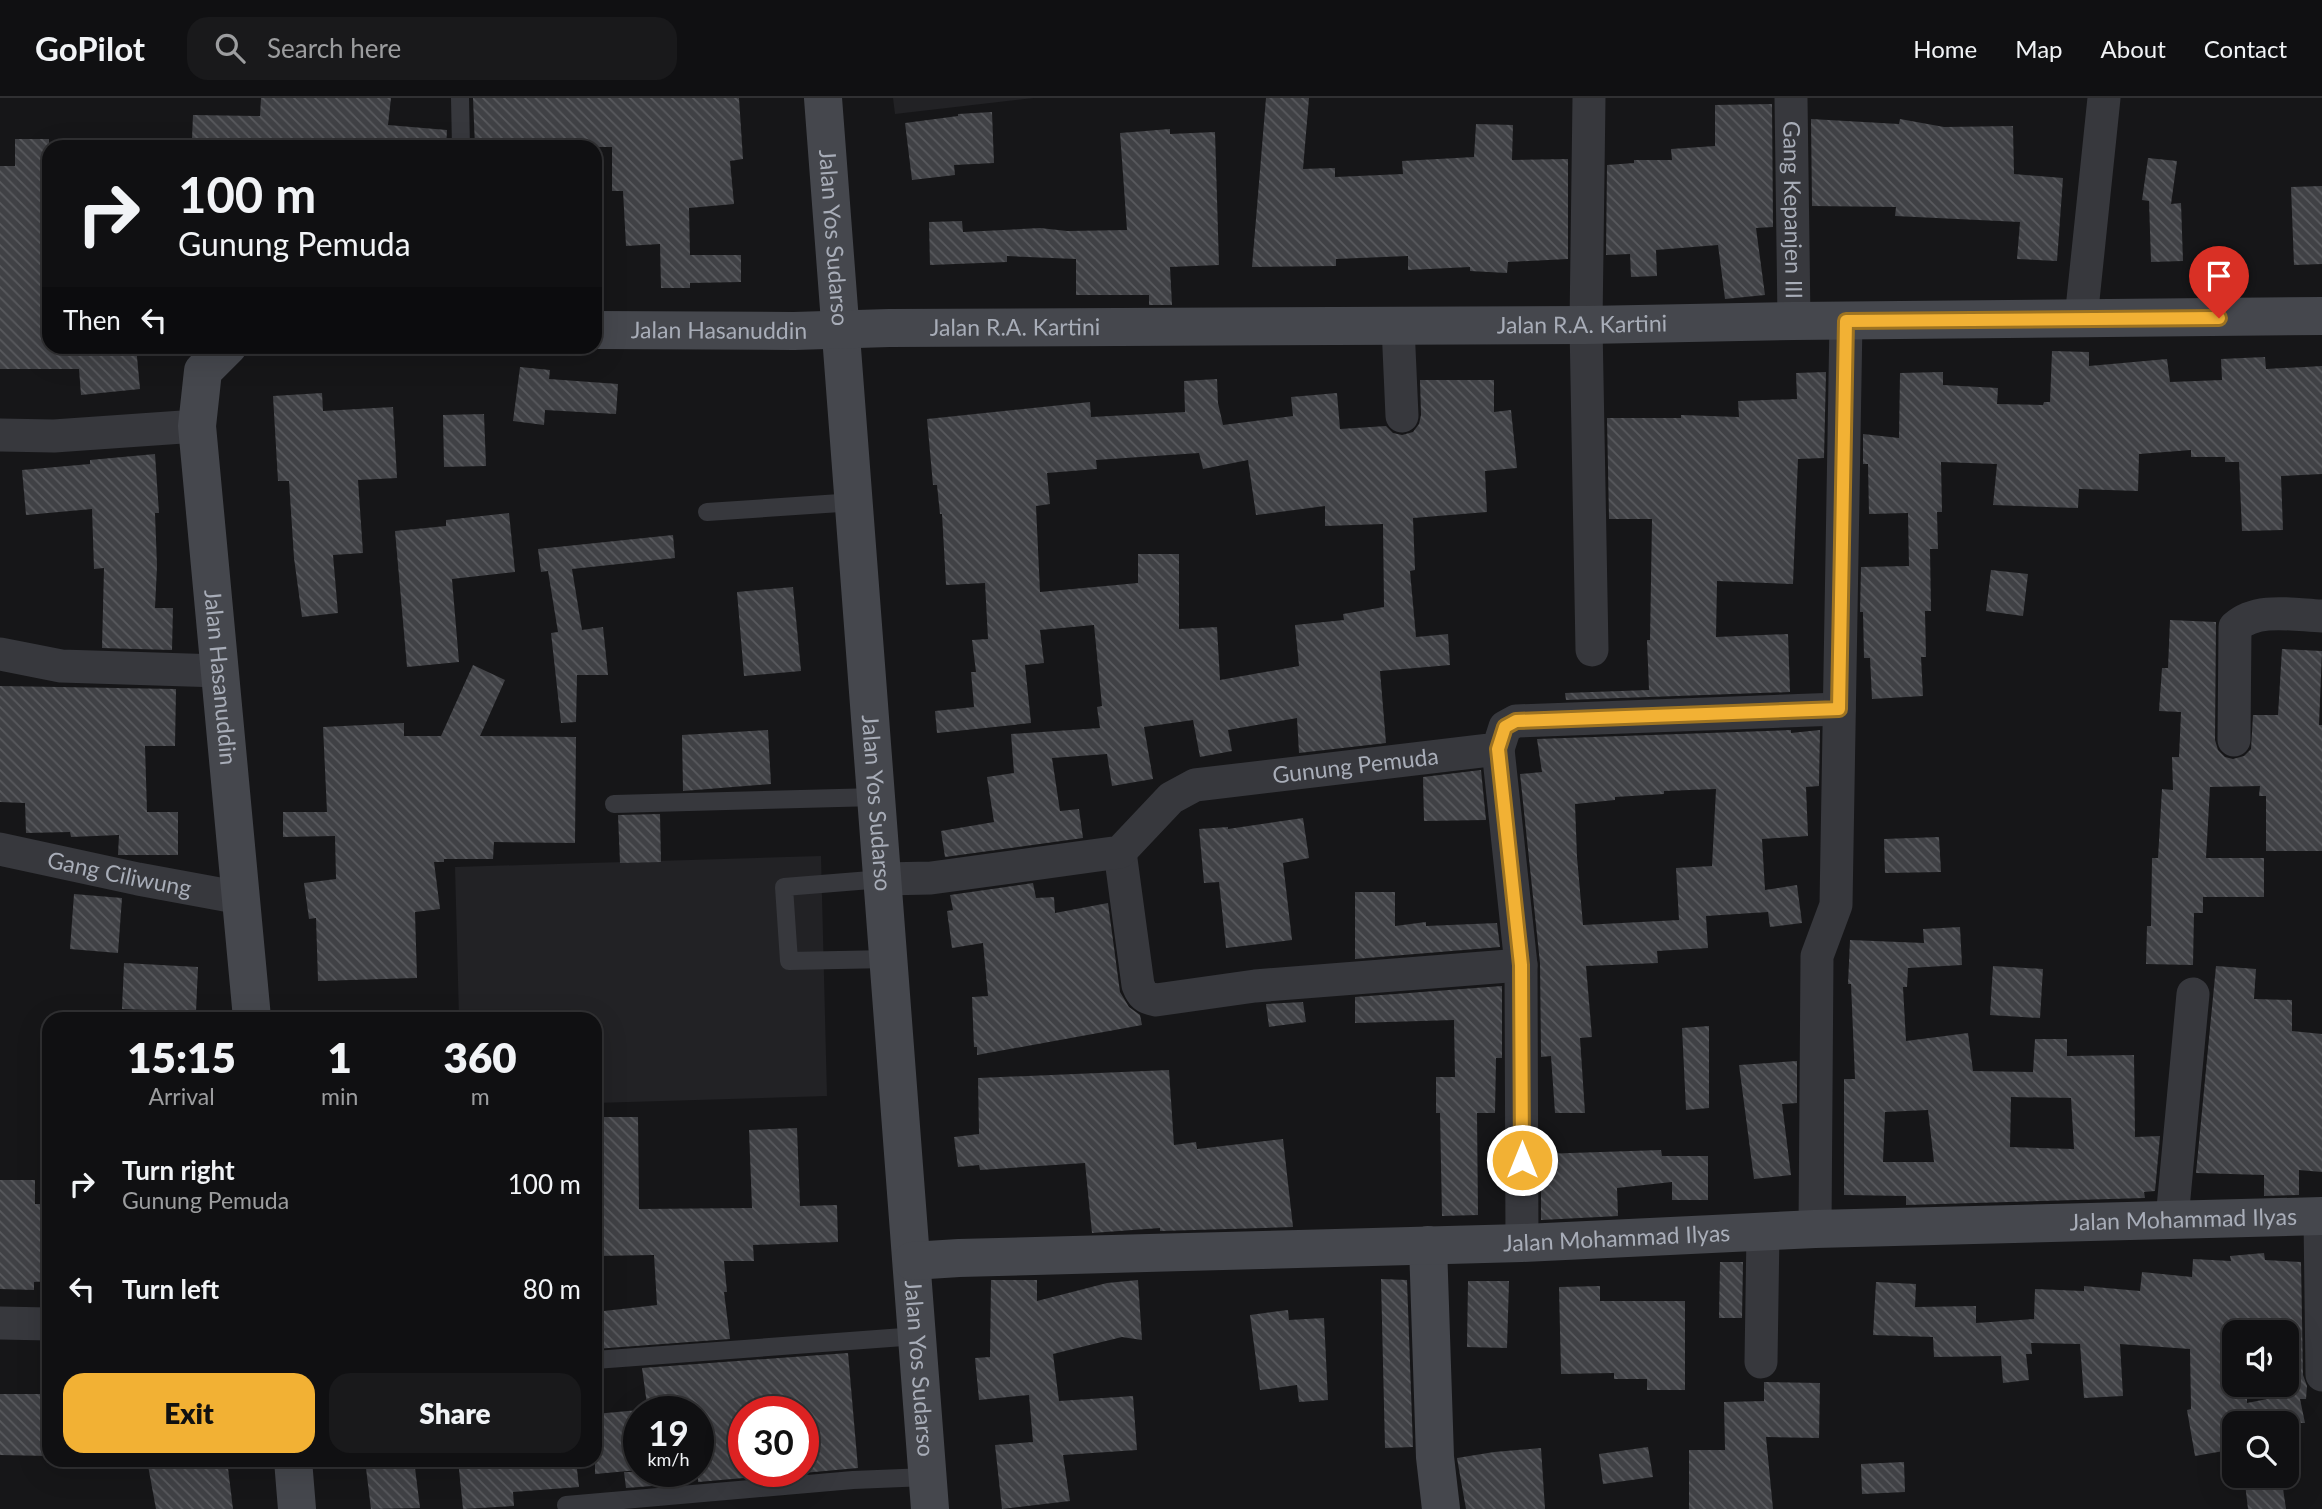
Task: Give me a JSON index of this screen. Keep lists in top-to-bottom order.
{
  "streets": {
    "street": [
      "Gang Kepanjen III",
      "Jalan Yos Sudarso",
      "Jalan R.A. Kartini",
      "Jalan Hasanuddin",
      "Gunung Pemuda",
      "Gang Ciliwung",
      "Jalan Mohammad Ilyas"
    ]
  },
  "crossings": [
    ["Gang Kepanjen III", "Jalan R.A. Kartini"],
    ["Jalan Yos Sudarso", "Jalan R.A. Kartini"],
    ["Jalan Yos Sudarso", "Jalan Hasanuddin"],
    ["Jalan Yos Sudarso", "Jalan Mohammad Ilyas"],
    ["Jalan R.A. Kartini", "Jalan Hasanuddin"],
    ["Jalan Hasanuddin", "Gang Ciliwung"]
  ],
  "page": {
    "header": "GoPilot",
    "search": "Search here",
    "nav": [
      "Home",
      "Map",
      "About",
      "Contact"
    ],
    "turn": ["100 m", "Gunung Pemuda"],
    "then": "Then",
    "eta": [
      "15:15",
      "Arrival",
      "1",
      "min",
      "360",
      "m"
    ],
    "list": [
      {
        "name": "Turn right",
        "note": "Gunung Pemuda",
        "value": "100 m"
      },
      {
        "name": "Turn left",
        "value": "80 m"
      }
    ],
    "buttons": ["Exit", "Share"],
    "speed": "19 km/h",
    "limit": "30"
  }
}
